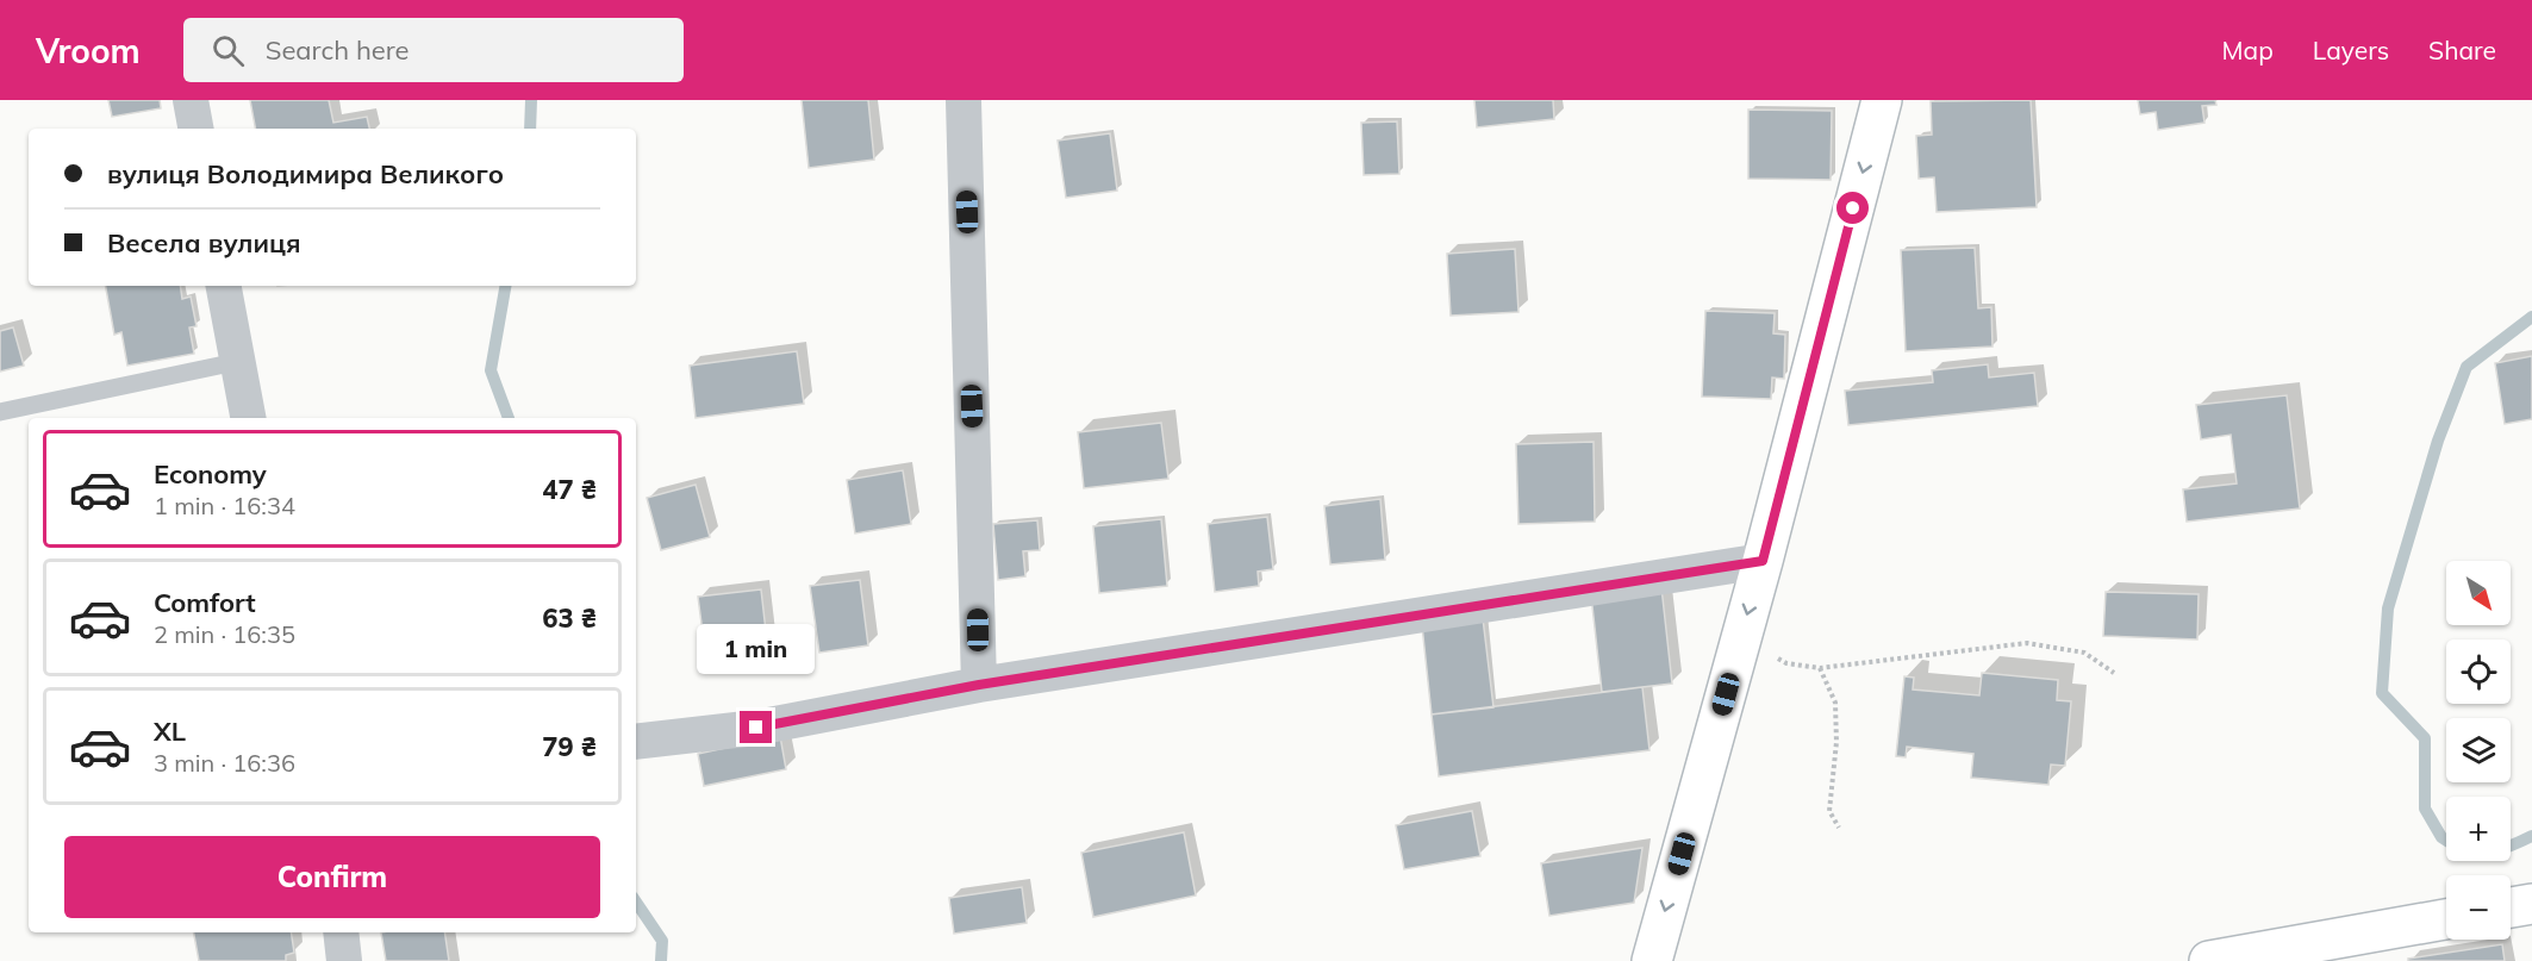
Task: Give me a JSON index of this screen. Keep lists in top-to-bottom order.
{
  "north": "bottom right",
  "page": {
    "header": "Vroom",
    "search": "Search here",
    "nav": ["Map", "Layers", "Share"],
    "banner": ["вулиця Володимира Великого", "Весела вулиця"],
    "list": [
      {
        "name": "Economy",
        "note": "1 min · 16:34",
        "value": "47 ₴"
      },
      {
        "name": "Comfort",
        "note": "2 min · 16:35",
        "value": "63 ₴"
      },
      {
        "name": "XL",
        "note": "3 min · 16:36",
        "value": "79 ₴"
      }
    ],
    "map_buttons": ["+", "−"],
    "bubble": "1 min",
    "buttons": "Confirm"
  }
}
